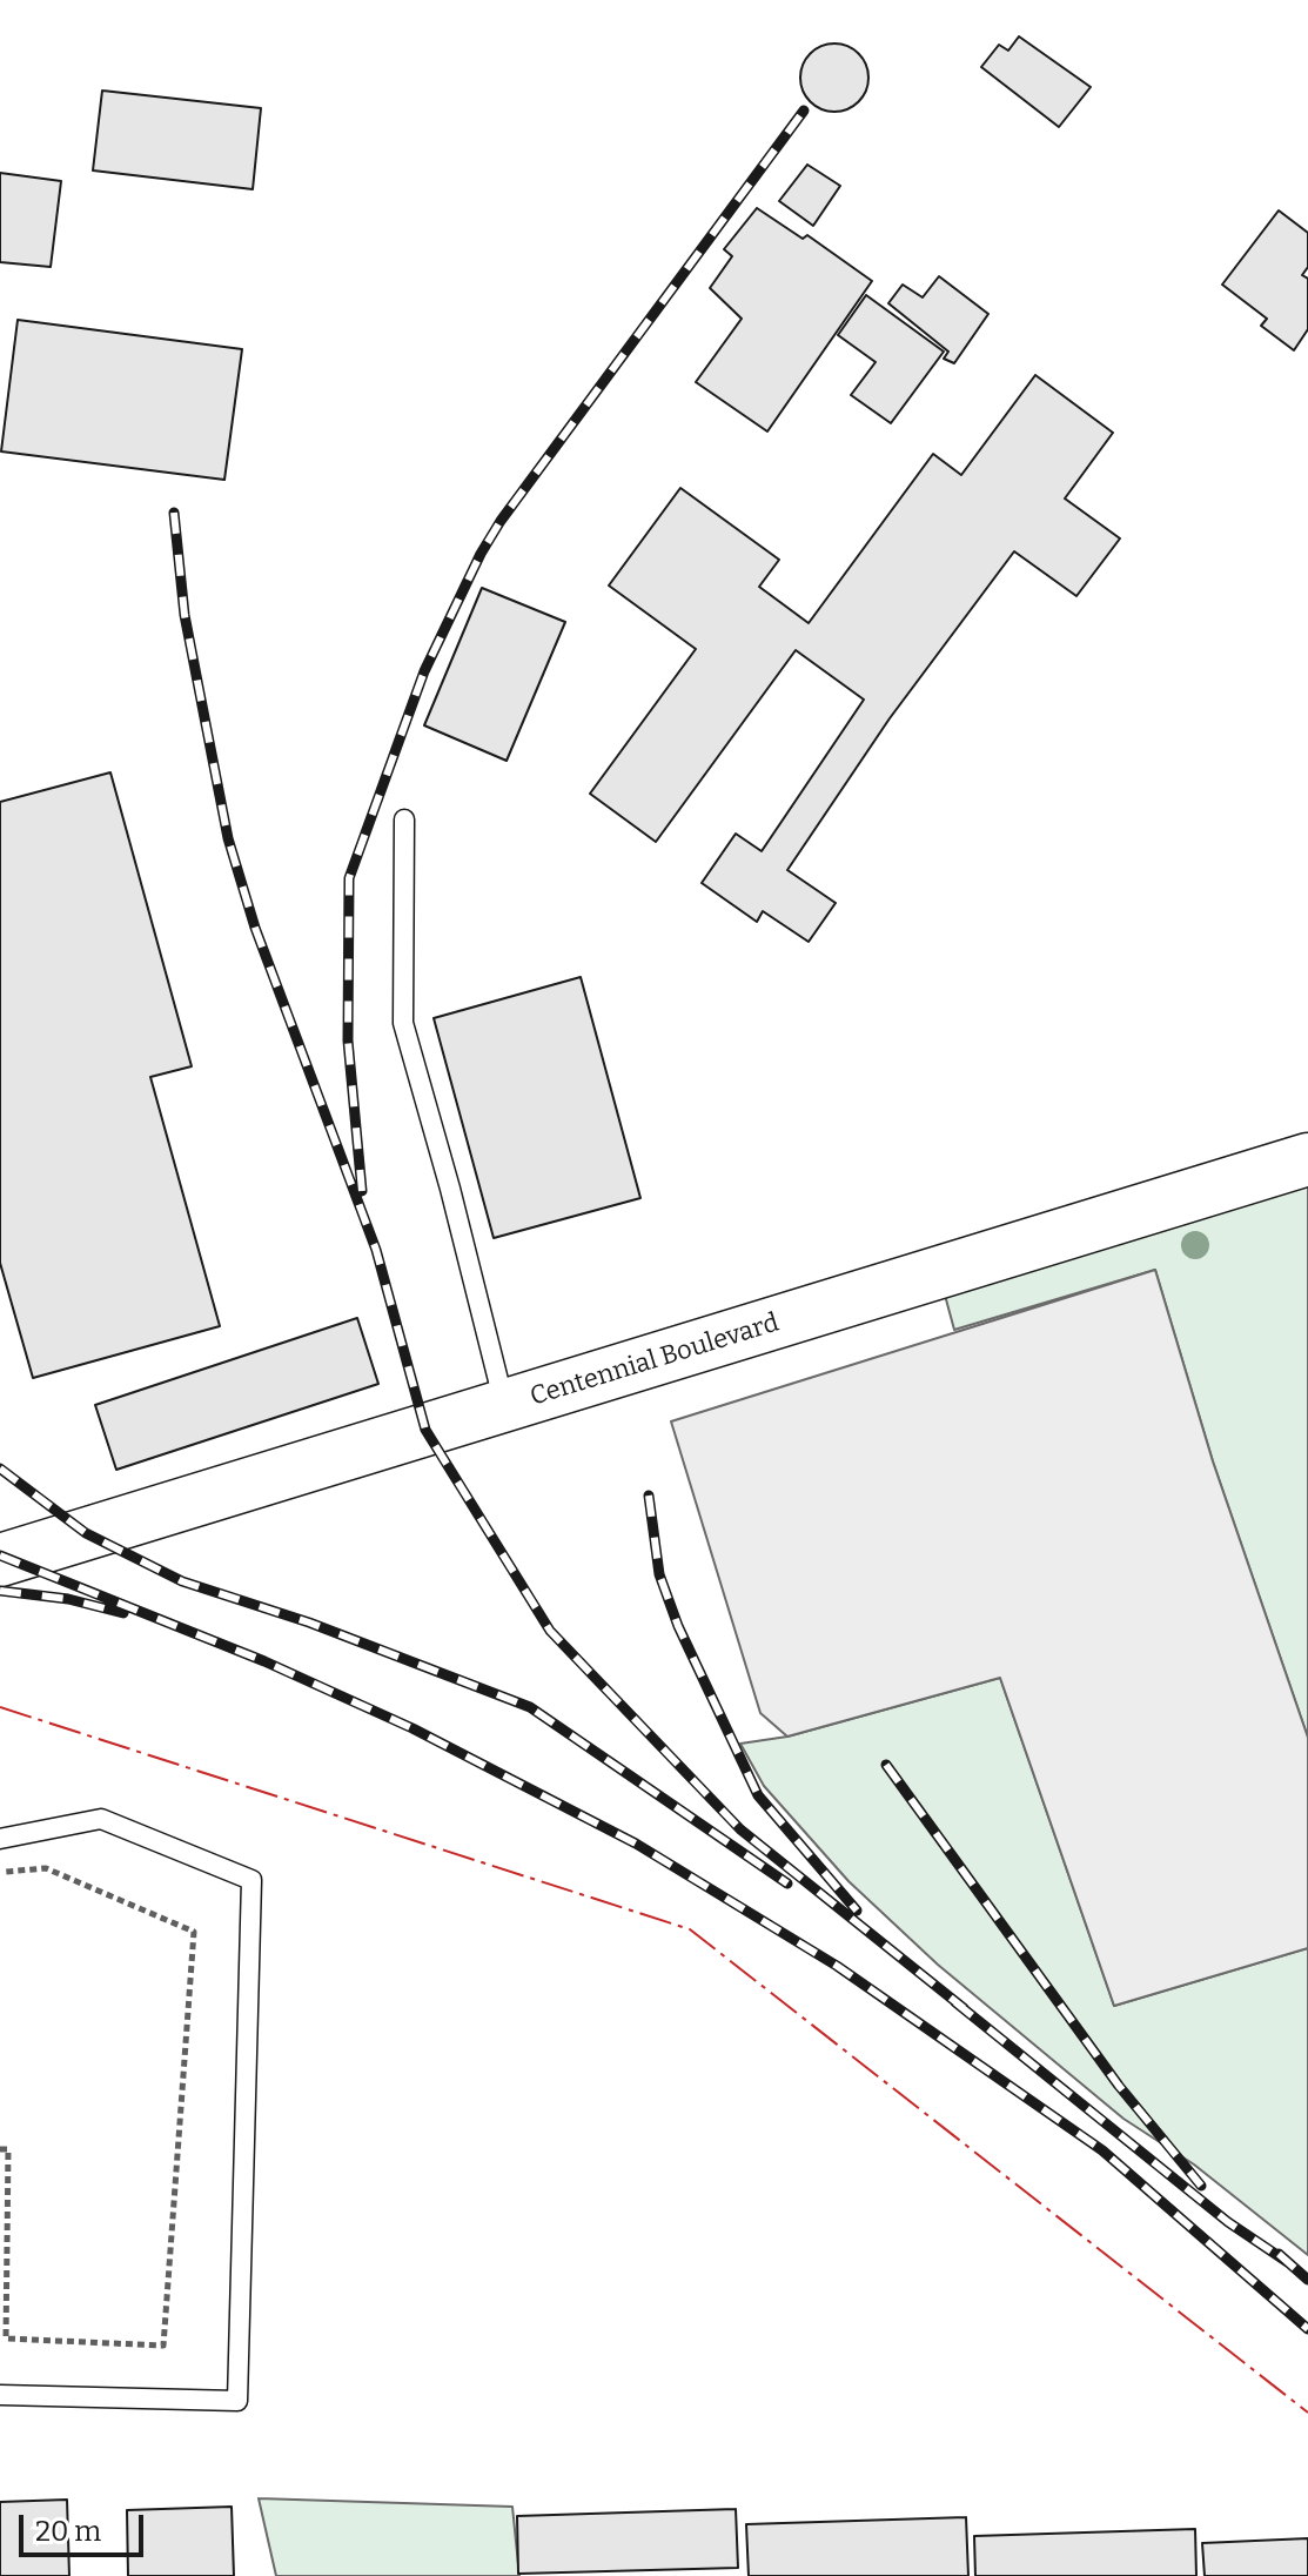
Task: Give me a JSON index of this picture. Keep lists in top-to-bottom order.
{
  "streets": {
    "main road": ["Centennial Boulevard"]
  },
  "scale_bar": "20 m"
}
